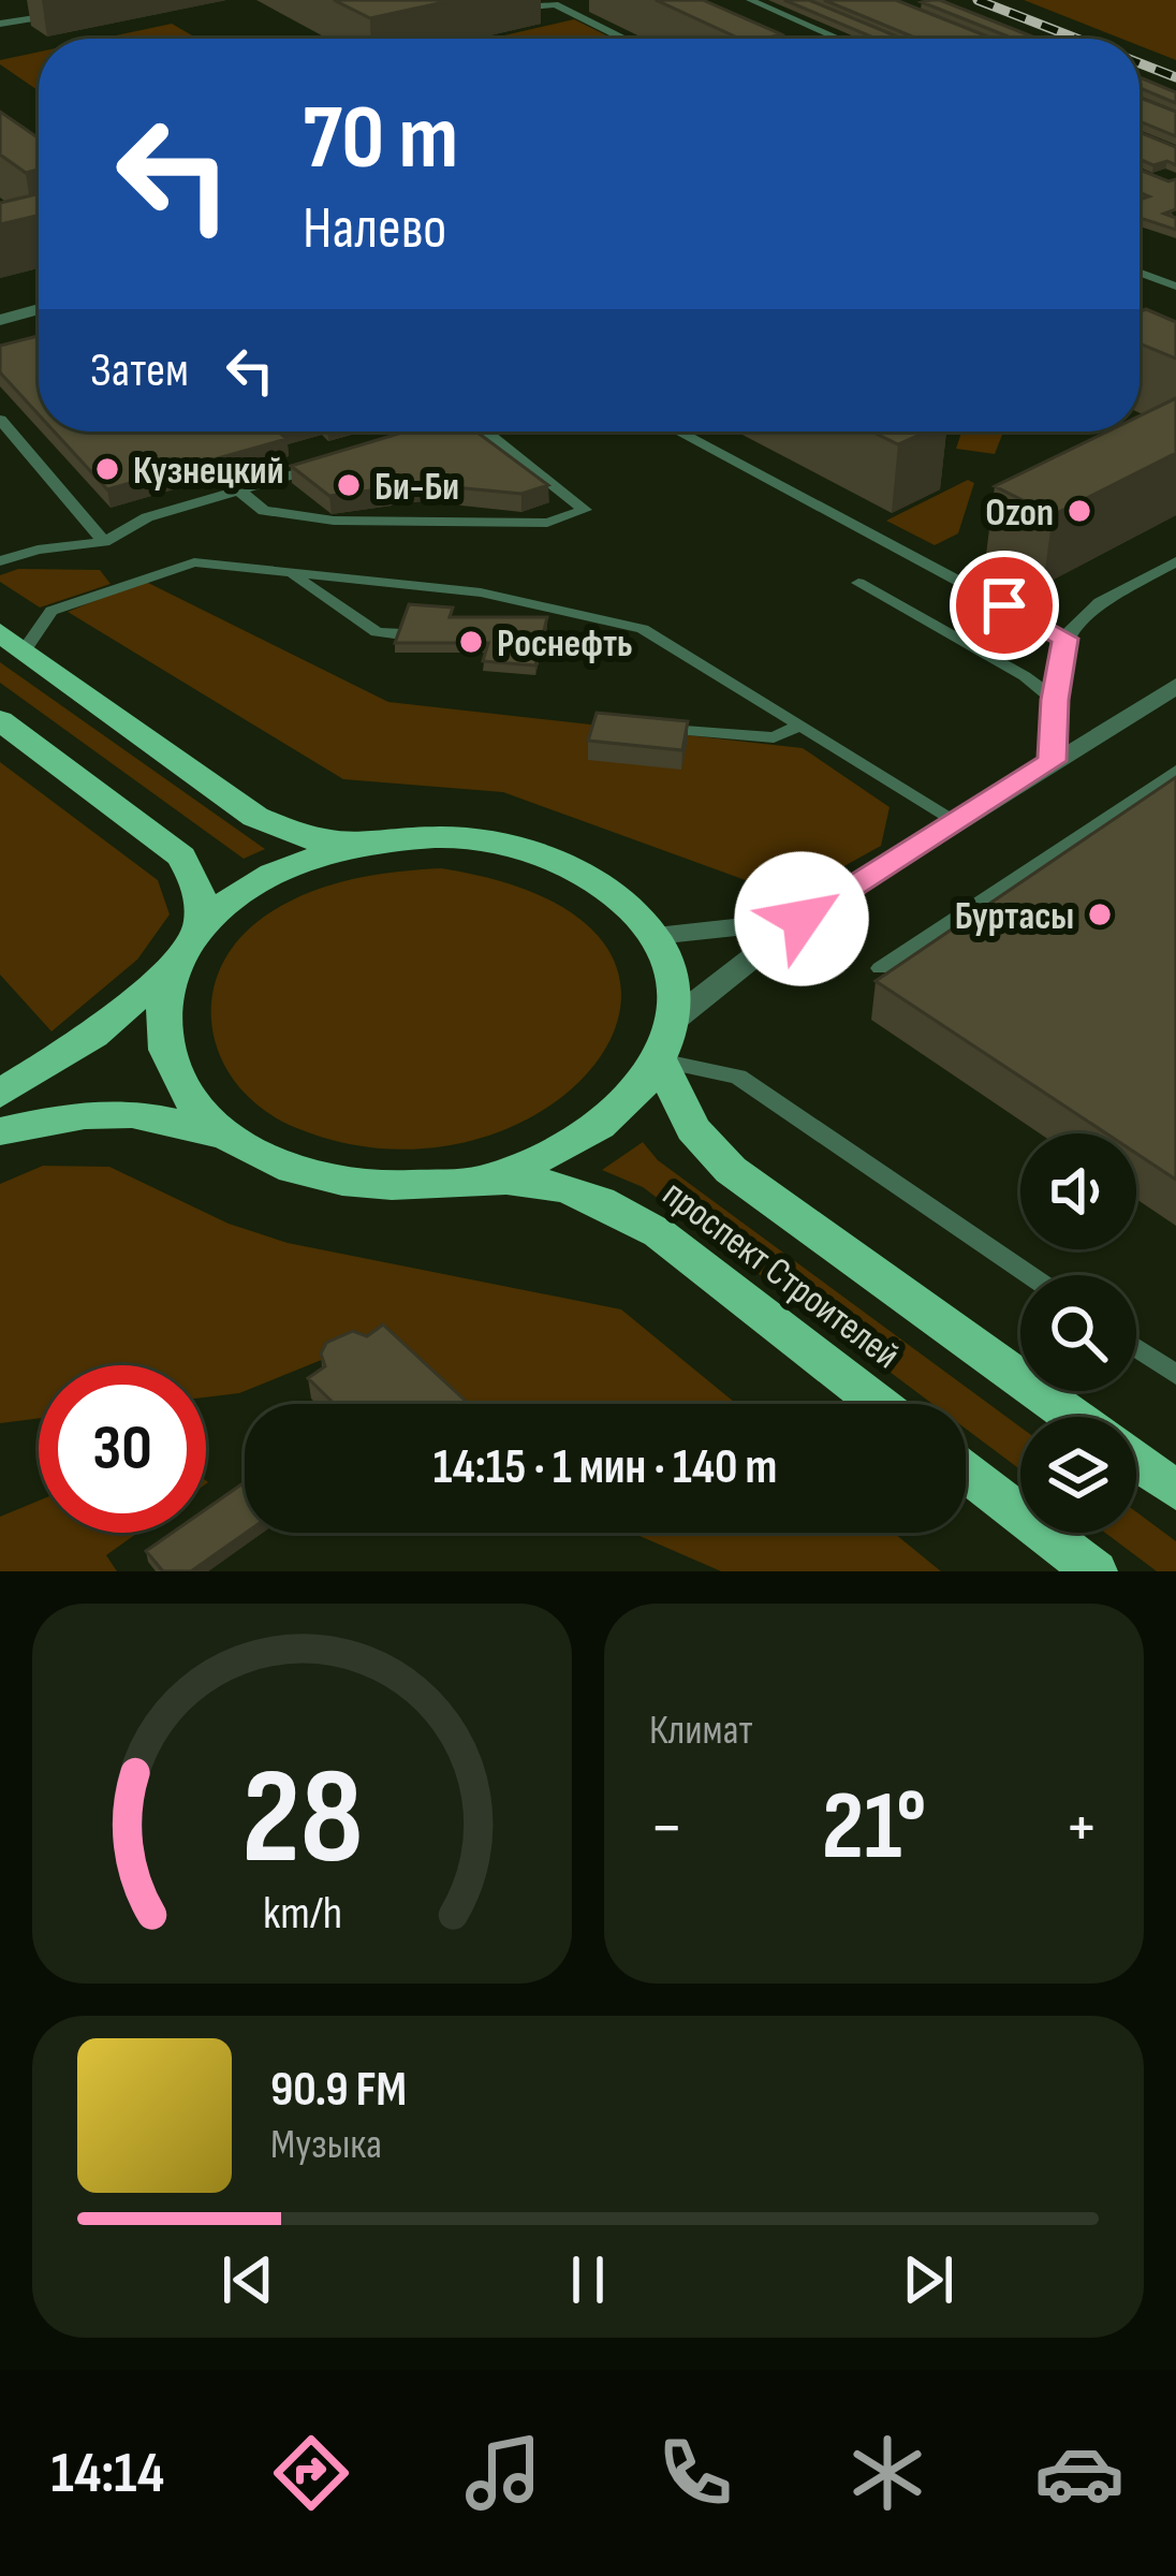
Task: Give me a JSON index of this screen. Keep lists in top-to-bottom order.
{
  "streets": {
    "main road": ["проспект Строителей"]
  },
  "places": [
    "Кузнецкий",
    "Би-Би",
    "Ozon",
    "Роснефть",
    "Буртасы"
  ],
  "page": {
    "turn": ["70 m", "Налево"],
    "then": "Затем",
    "limit": "30",
    "trip": "14:15 · 1 мин · 140 m",
    "tile": "Климат",
    "heat": ["−", "21°", "+"],
    "song": ["90.9 FM", "Музыка"],
    "tabs": "14:14",
    "gauge": ["28", "km/h"]
  }
}
